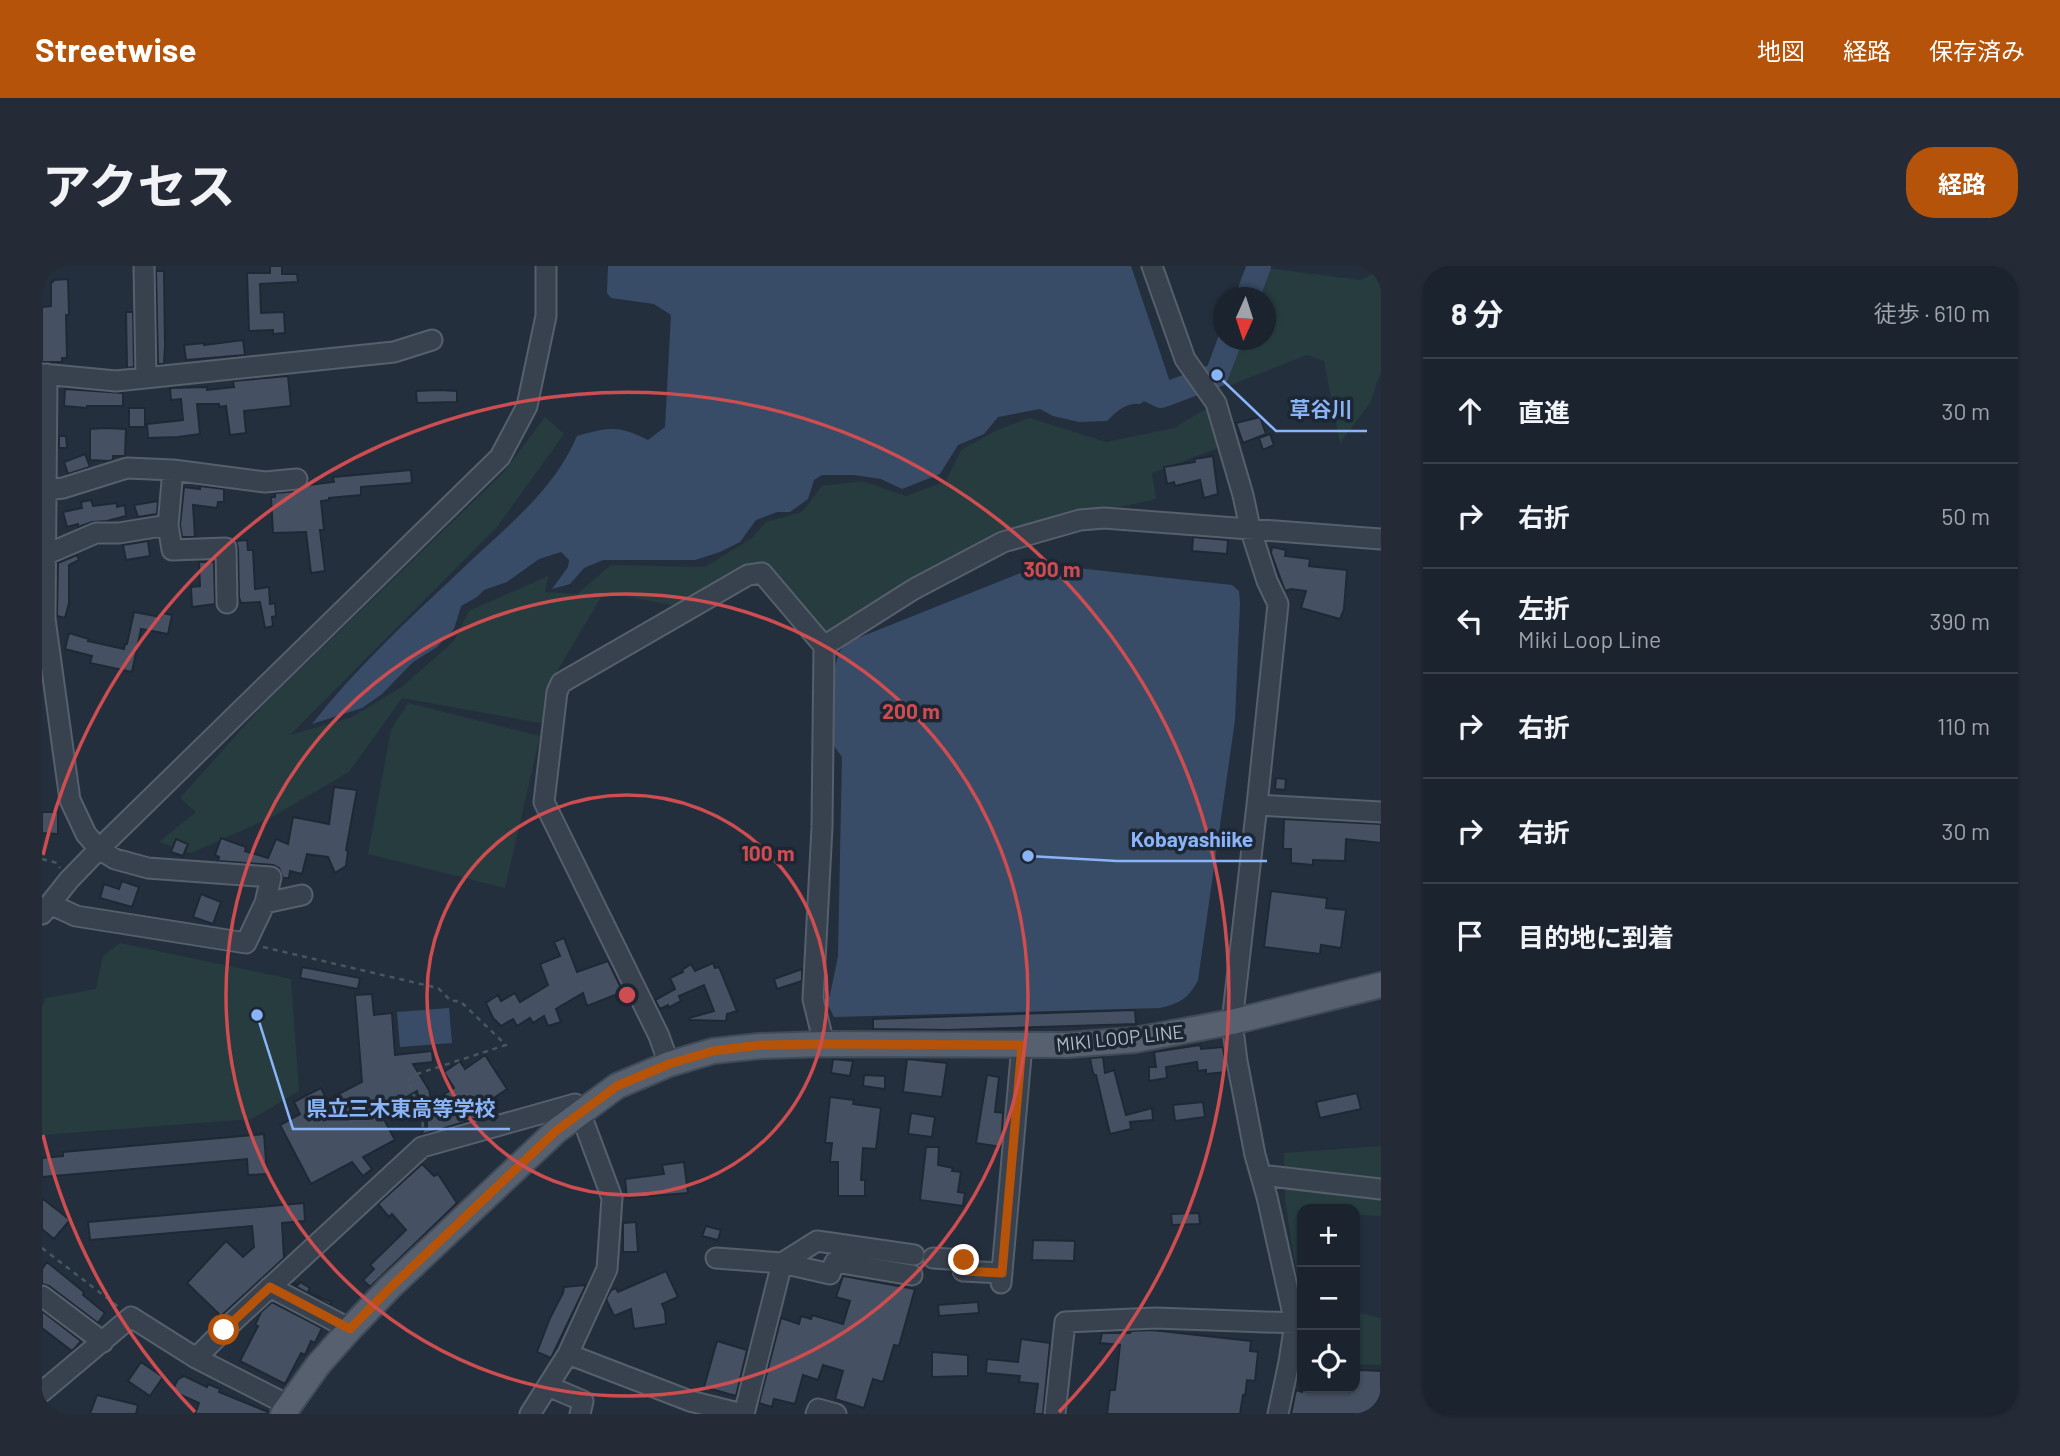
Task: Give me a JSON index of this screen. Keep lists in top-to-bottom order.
{
  "streets": {
    "main road": ["MIKI LOOP LINE"]
  },
  "places": ["草谷川", "Kobayashiike", "県立三木東高等学校"],
  "north": "bottom",
  "page": {
    "header": "Streetwise",
    "nav": ["地図", "経路", "保存済み"],
    "title": "アクセス",
    "buttons": "経路",
    "heading": ["8 分", "徒歩 · 610 m"],
    "list": [
      ["直進", "30 m"],
      ["右折", "50 m"],
      ["左折", "Miki Loop Line", "390 m"],
      ["右折", "110 m"],
      ["右折", "30 m"],
      "目的地に到着"
    ],
    "map_buttons": ["+", "−"]
  },
  "rings": ["300 m", "200 m", "100 m"]
}
